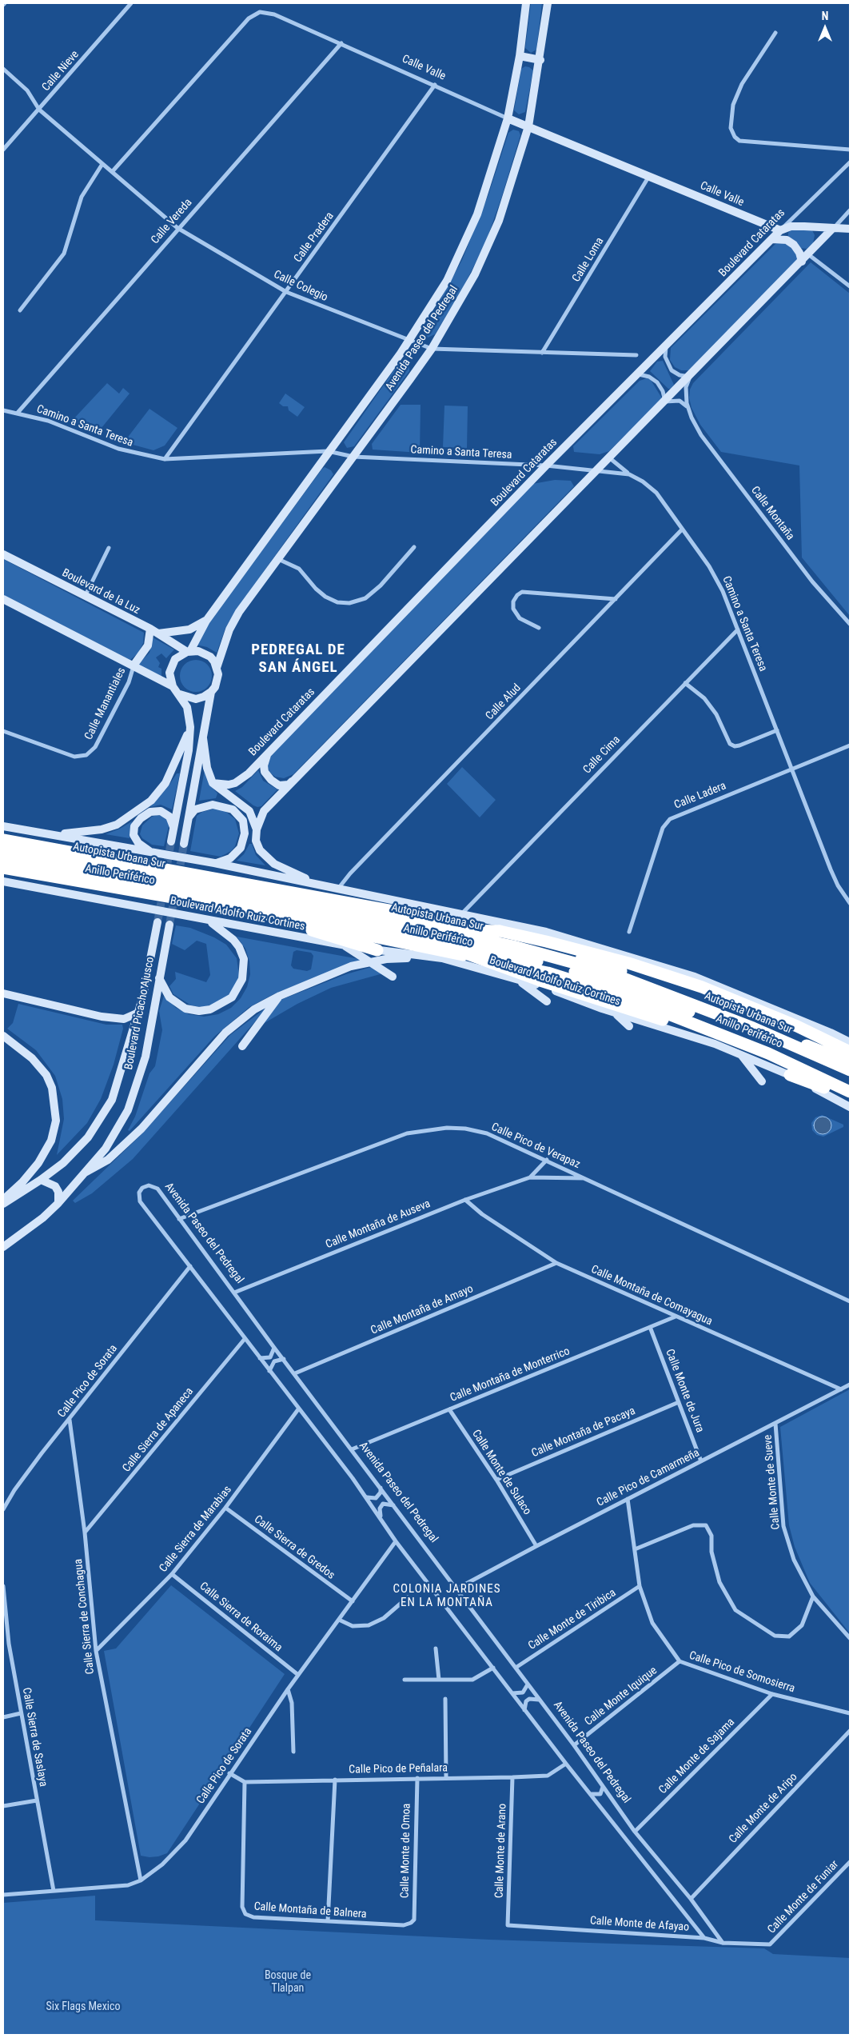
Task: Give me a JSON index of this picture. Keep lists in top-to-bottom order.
{
  "streets": {
    "highway": ["Autopista Urbana Sur", "Anillo Periférico"],
    "main road": [
      "Calle Valle",
      "Boulevard Cataratas",
      "Avenida Paseo del Pedregal",
      "Boulevard de la Luz",
      "Boulevard Adolfo Ruiz Cortines",
      "Boulevard Picacho Ajusco"
    ],
    "street": [
      "Calle Nieve",
      "Calle Vereda",
      "Calle Pradera",
      "Calle Loma",
      "Calle Colegio",
      "Camino a Santa Teresa",
      "Calle Montaña",
      "Calle Alud",
      "Calle Manantiales",
      "Calle Cima",
      "Calle Ladera",
      "Calle Pico de Verapaz",
      "Calle Montaña de Auseva",
      "Calle Montaña de Comayagua",
      "Calle Montaña de Amayo",
      "Calle Montaña de Monterrico",
      "Calle Pico de Sorata",
      "Calle Monte de Jura",
      "Calle Sierra de Apaneca",
      "Calle Montaña de Pacaya",
      "Calle Monte de Sulaco",
      "Calle Pico de Camarmeña",
      "Calle Monte de Sueve",
      "Calle Sierra de Marabias",
      "Calle Sierra de Gredos",
      "Calle Sierra de Conchagua",
      "Calle Sierra de Roraima",
      "Calle Monte de Tiribica",
      "Calle Pico de Somosierra",
      "Calle Monte Iquique",
      "Calle Sierra de Saslaya",
      "Calle Monte de Sajama",
      "Calle Pico de Peñalara",
      "Calle Monte de Aripo",
      "Calle Monte de Omoa",
      "Calle Monte de Arano",
      "Calle Monte de Funiar",
      "Calle Montaña de Balnera",
      "Calle Monte de Afayao"
    ]
  },
  "crossings": [
    ["Calle Valle", "Calle Vereda"],
    ["Calle Valle", "Calle Pradera"],
    ["Calle Valle", "Boulevard Cataratas"],
    ["Calle Valle", "Calle Loma"],
    ["Calle Valle", "Calle Colegio"],
    ["Calle Valle", "Avenida Paseo del Pedregal"],
    ["Calle Nieve", "Calle Colegio"],
    ["Calle Vereda", "Calle Colegio"],
    ["Calle Vereda", "Camino a Santa Teresa"],
    ["Calle Pradera", "Calle Colegio"],
    ["Calle Pradera", "Camino a Santa Teresa"],
    ["Boulevard Cataratas", "Camino a Santa Teresa"],
    ["Calle Loma", "Calle Colegio"],
    ["Calle Colegio", "Avenida Paseo del Pedregal"],
    ["Avenida Paseo del Pedregal", "Camino a Santa Teresa"],
    ["Avenida Paseo del Pedregal", "Boulevard de la Luz"],
    ["Avenida Paseo del Pedregal", "Calle Pico de Verapaz"],
    ["Avenida Paseo del Pedregal", "Calle Montaña de Auseva"],
    ["Avenida Paseo del Pedregal", "Calle Montaña de Amayo"],
    ["Avenida Paseo del Pedregal", "Calle Montaña de Monterrico"],
    ["Avenida Paseo del Pedregal", "Calle Pico de Sorata"],
    ["Avenida Paseo del Pedregal", "Calle Sierra de Apaneca"],
    ["Avenida Paseo del Pedregal", "Calle Pico de Camarmeña"],
    ["Avenida Paseo del Pedregal", "Calle Sierra de Marabias"],
    ["Avenida Paseo del Pedregal", "Calle Monte de Tiribica"],
    ["Avenida Paseo del Pedregal", "Calle Monte Iquique"],
    ["Avenida Paseo del Pedregal", "Calle Monte de Sajama"],
    ["Avenida Paseo del Pedregal", "Calle Pico de Peñalara"],
    ["Avenida Paseo del Pedregal", "Calle Monte de Aripo"],
    ["Avenida Paseo del Pedregal", "Calle Monte de Afayao"],
    ["Camino a Santa Teresa", "Calle Alud"],
    ["Camino a Santa Teresa", "Calle Cima"],
    ["Camino a Santa Teresa", "Calle Ladera"],
    ["Calle Pico de Verapaz", "Calle Montaña de Auseva"],
    ["Calle Montaña de Auseva", "Calle Montaña de Comayagua"],
    ["Calle Montaña de Comayagua", "Calle Montaña de Amayo"],
    ["Calle Montaña de Comayagua", "Calle Montaña de Monterrico"],
    ["Calle Montaña de Comayagua", "Calle Pico de Camarmeña"],
    ["Calle Montaña de Monterrico", "Calle Monte de Jura"],
    ["Calle Montaña de Monterrico", "Calle Monte de Sulaco"],
    ["Calle Pico de Sorata", "Calle Sierra de Gredos"],
    ["Calle Pico de Sorata", "Calle Sierra de Conchagua"],
    ["Calle Pico de Sorata", "Calle Sierra de Roraima"],
    ["Calle Pico de Sorata", "Calle Sierra de Saslaya"],
    ["Calle Monte de Jura", "Calle Montaña de Pacaya"],
    ["Calle Monte de Jura", "Calle Pico de Camarmeña"],
    ["Calle Sierra de Apaneca", "Calle Sierra de Conchagua"],
    ["Calle Montaña de Pacaya", "Calle Monte de Sulaco"],
    ["Calle Monte de Sulaco", "Calle Pico de Camarmeña"],
    ["Calle Pico de Camarmeña", "Calle Monte de Sueve"],
    ["Calle Pico de Camarmeña", "Calle Pico de Somosierra"],
    ["Calle Sierra de Marabias", "Calle Sierra de Gredos"],
    ["Calle Sierra de Marabias", "Calle Sierra de Conchagua"],
    ["Calle Sierra de Marabias", "Calle Sierra de Roraima"],
    ["Calle Monte de Tiribica", "Calle Pico de Somosierra"],
    ["Calle Pico de Somosierra", "Calle Monte Iquique"],
    ["Calle Pico de Somosierra", "Calle Monte de Sajama"],
    ["Calle Pico de Peñalara", "Calle Monte de Omoa"],
    ["Calle Pico de Peñalara", "Calle Monte de Arano"],
    ["Calle Pico de Peñalara", "Calle Montaña de Balnera"],
    ["Calle Monte de Omoa", "Calle Montaña de Balnera"],
    ["Calle Monte de Arano", "Calle Monte de Afayao"],
    ["Calle Monte de Funiar", "Calle Monte de Afayao"]
  ],
  "districts": ["PEDREGAL DE SAN ÁNGEL", "COLONIA JARDINES EN LA MONTAÑA"],
  "parks": ["Bosque de Tlalpan", "Six Flags Mexico"],
  "north": "top"
}
